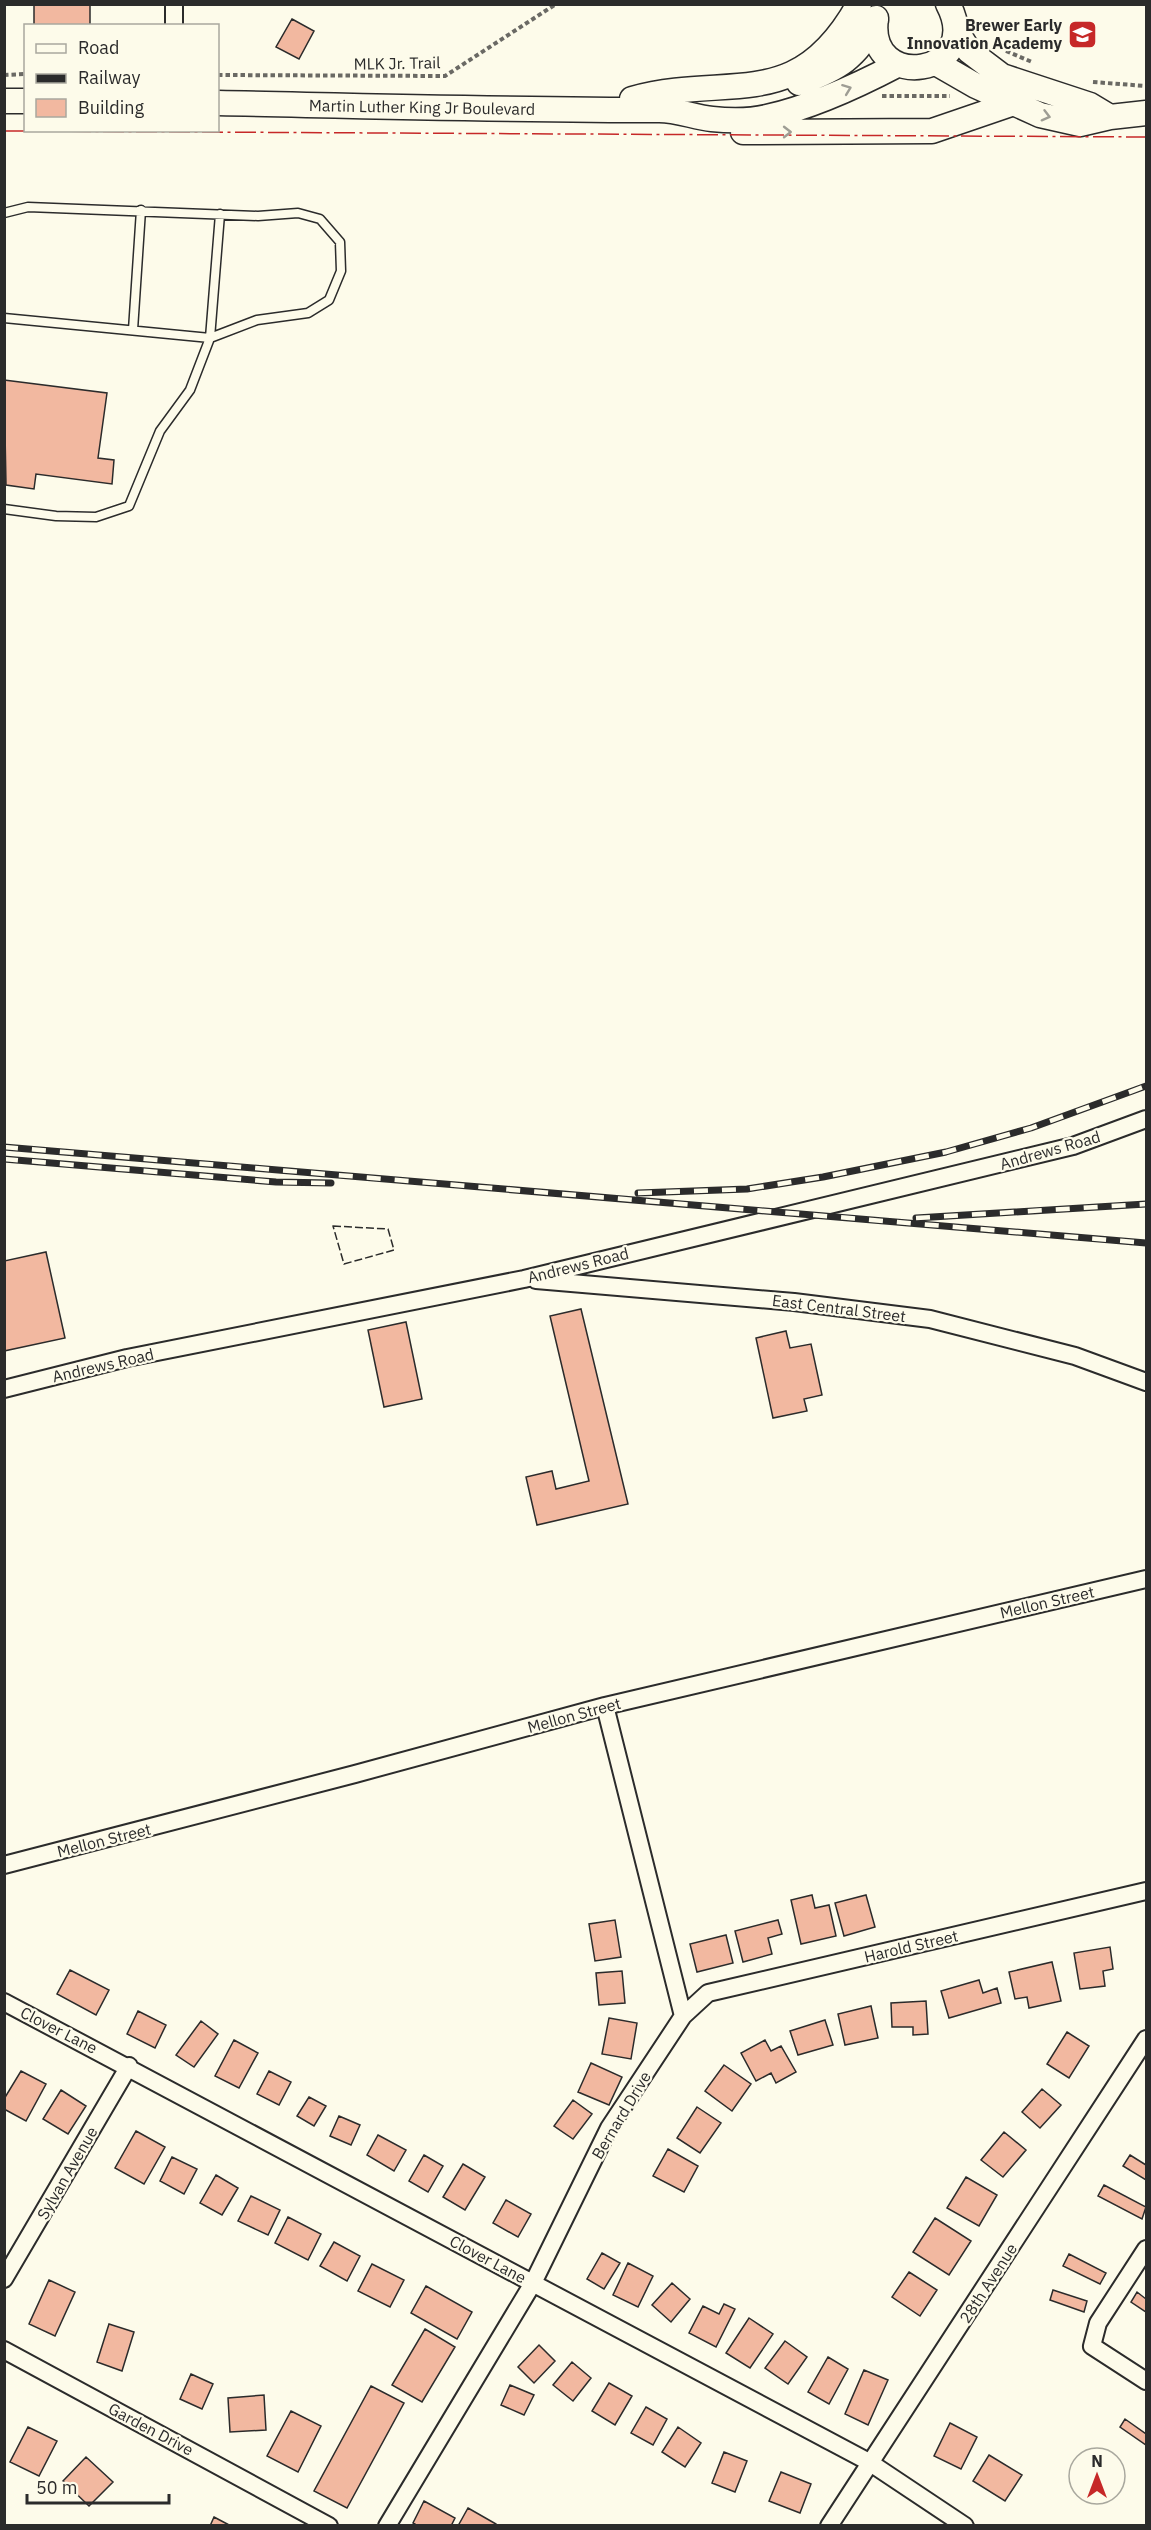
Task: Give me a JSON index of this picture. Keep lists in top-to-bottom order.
{
  "streets": {
    "main road": ["Martin Luther King Jr Boulevard"],
    "street": [
      "Andrews Road",
      "East Central Street",
      "Mellon Street",
      "Harold Street",
      "Clover Lane",
      "Bernard Drive",
      "Sylvan Avenue",
      "28th Avenue",
      "Garden Drive"
    ],
    "path": ["MLK Jr. Trail"]
  },
  "crossings": [
    ["Andrews Road", "East Central Street"],
    ["Harold Street", "Bernard Drive"],
    ["Clover Lane", "Bernard Drive"],
    ["Clover Lane", "Sylvan Avenue"],
    ["Clover Lane", "28th Avenue"]
  ],
  "places": {
    "school or university": ["Brewer Early Innovation Academy"]
  },
  "legend": ["Road", "Railway", "Building"],
  "scale_bar": "50 m",
  "north": "top"
}
